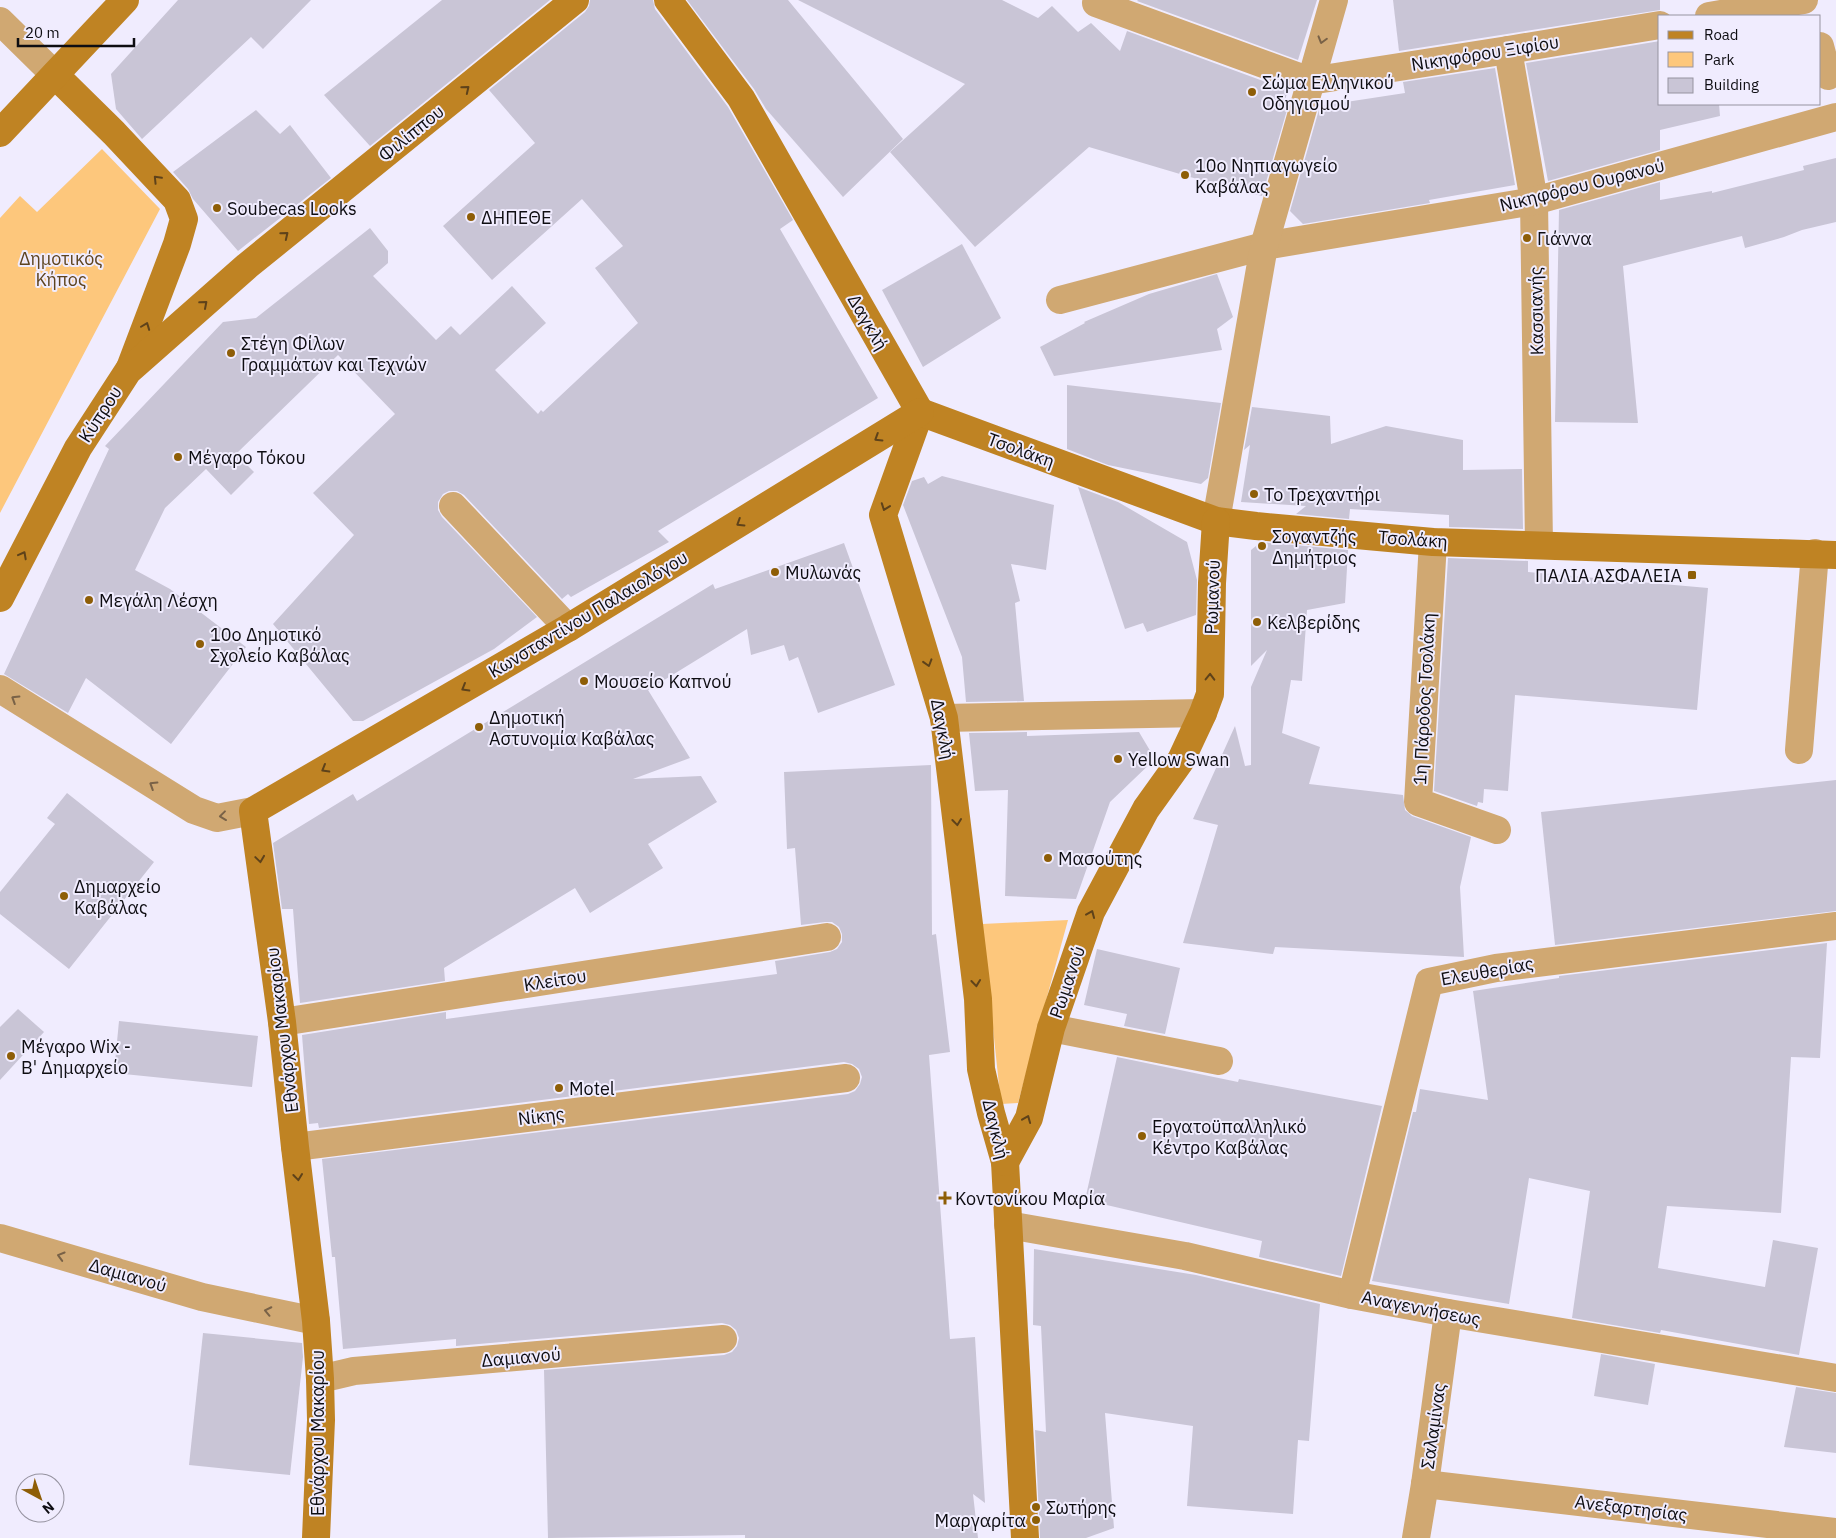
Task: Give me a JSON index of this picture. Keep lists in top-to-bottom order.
{
  "streets": {
    "street": [
      "Νικηφόρου Ξιφίου",
      "Φιλίππου",
      "Νικηφόρου Ουρανού",
      "Κασσιανής",
      "Δαγκλή",
      "Κύπρου",
      "Τσολάκη",
      "Ρωμανού",
      "Κωνσταντίνου Παλαιολόγου",
      "1η Πάροδος Τσολάκη",
      "Ελευθερίας",
      "Κλείτου",
      "Εθνάρχου Μακαρίου",
      "Νίκης",
      "Δαμιανού",
      "Αναγεννήσεως",
      "Σαλαμίνας",
      "Ανεξαρτησίας"
    ]
  },
  "crossings": [
    ["Νικηφόρου Ξιφίου", "Κασσιανής"],
    ["Νικηφόρου Ξιφίου", "Ρωμανού"],
    ["Φιλίππου", "Κύπρου"],
    ["Νικηφόρου Ουρανού", "Κασσιανής"],
    ["Νικηφόρου Ουρανού", "Ρωμανού"],
    ["Κασσιανής", "Τσολάκη"],
    ["Δαγκλή", "Τσολάκη"],
    ["Δαγκλή", "Ρωμανού"],
    ["Δαγκλή", "Κωνσταντίνου Παλαιολόγου"],
    ["Δαγκλή", "Αναγεννήσεως"],
    ["Τσολάκη", "Ρωμανού"],
    ["Τσολάκη", "Κωνσταντίνου Παλαιολόγου"],
    ["Τσολάκη", "1η Πάροδος Τσολάκη"],
    ["Κωνσταντίνου Παλαιολόγου", "Εθνάρχου Μακαρίου"],
    ["Ελευθερίας", "Αναγεννήσεως"],
    ["Κλείτου", "Εθνάρχου Μακαρίου"],
    ["Εθνάρχου Μακαρίου", "Νίκης"],
    ["Εθνάρχου Μακαρίου", "Δαμιανού"],
    ["Αναγεννήσεως", "Σαλαμίνας"],
    ["Σαλαμίνας", "Ανεξαρτησίας"]
  ],
  "one_way": [
    "Φιλίππου",
    "Δαγκλή",
    "Κύπρου",
    "Κωνσταντίνου Παλαιολόγου",
    "Εθνάρχου Μακαρίου",
    "Δαμιανού"
  ],
  "parks": ["Δημοτικός Κήπος"],
  "places": {
    "other": [
      "Σώμα Ελληνικού Οδηγισμού",
      "10ο Νηπιαγωγείο Καβάλας",
      "Soubecas Looks",
      "ΔΗΠΕΘΕ",
      "Γιάννα",
      "Στέγη Φίλων Γραμμάτων και Τεχνών",
      "Μέγαρο Τόκου",
      "Το Τρεχαντήρι",
      "Σογαντζής Δημήτριος",
      "Μυλωνάς",
      "Μεγάλη Λέσχη",
      "Κελβερίδης",
      "10ο Δημοτικό Σχολείο Καβάλας",
      "Μουσείο Καπνού",
      "Δημοτική Αστυνομία Καβάλας",
      "Yellow Swan",
      "Μασούτης",
      "Δημαρχείο Καβάλας",
      "Μέγαρο Wix - Β' Δημαρχείο",
      "Motel",
      "Εργατοϋπαλληλικό Κέντρο Καβάλας",
      "Σωτήρης",
      "Μαργαρίτα"
    ],
    "transit": ["ΠΑΛΙΑ ΑΣΦΑΛΕΙΑ"],
    "health": ["Κοντονίκου Μαρία"]
  },
  "legend": ["Road", "Park", "Building"],
  "scale_bar": "20 m",
  "north": "bottom right"
}
